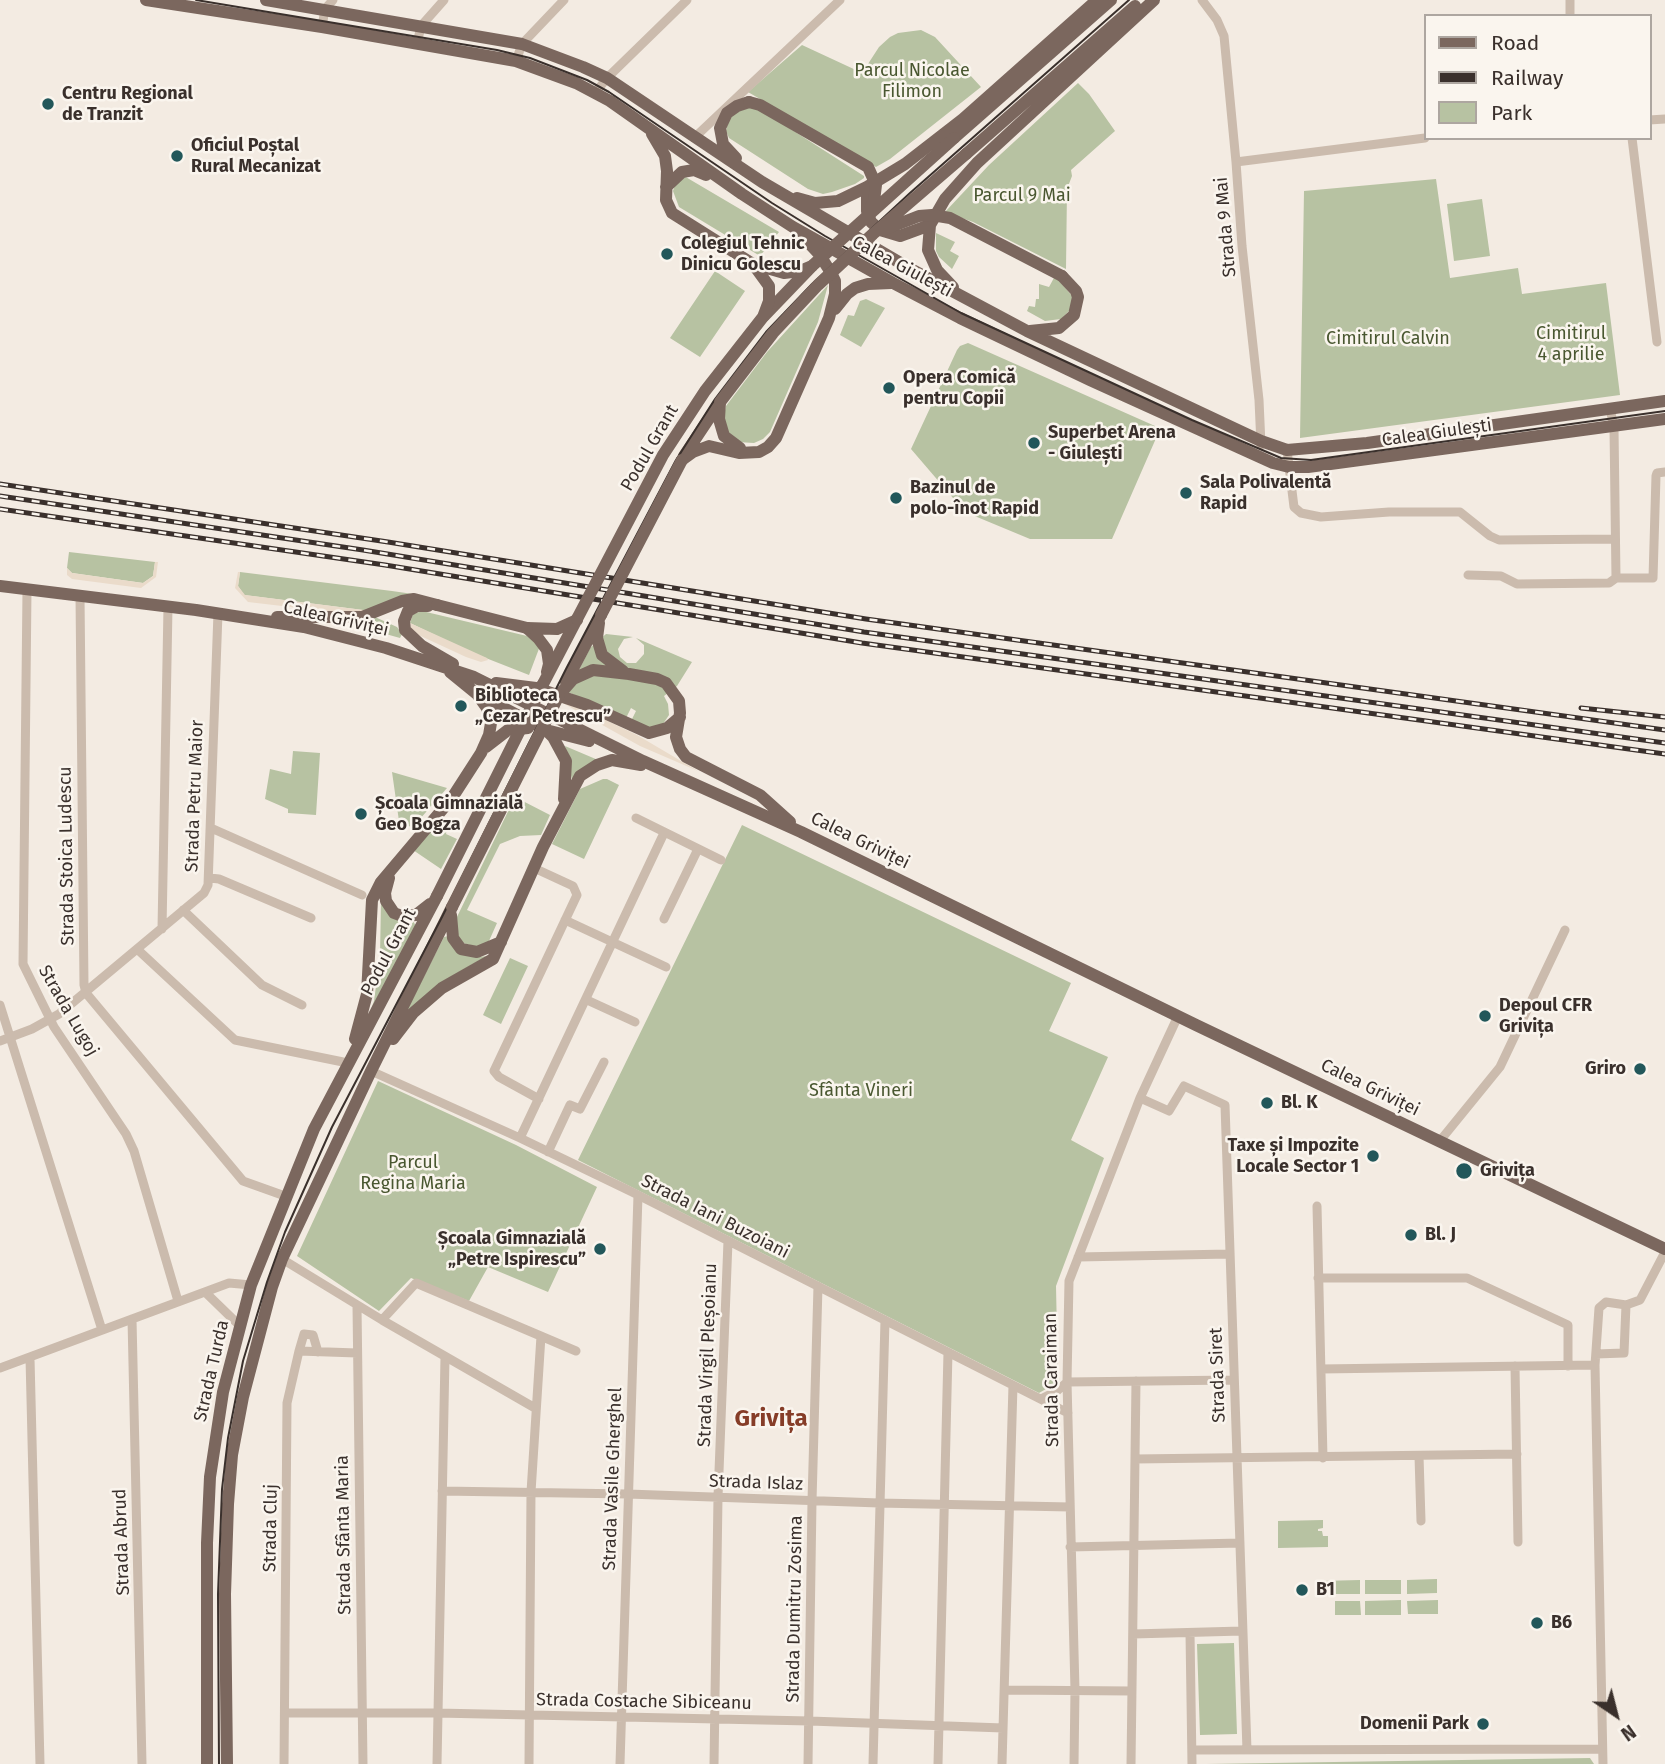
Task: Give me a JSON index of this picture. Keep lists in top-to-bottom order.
{
  "streets": {
    "main road": [
      "Calea Giulești",
      "Podul Grant",
      "Calea Griviței",
      "Strada Turda"
    ],
    "street": [
      "Strada 9 Mai",
      "Strada Petru Maior",
      "Strada Stoica Ludescu",
      "Strada Lugoj",
      "Strada Iani Buzoiani",
      "Strada Virgil Pleșoianu",
      "Strada Siret",
      "Strada Caraiman",
      "Strada Vasile Gherghel",
      "Strada Islaz",
      "Strada Cluj",
      "Strada Sfânta Maria",
      "Strada Abrud",
      "Strada Dumitru Zosima",
      "Strada Costache Sibiceanu"
    ]
  },
  "crossings": [
    ["Strada 9 Mai", "Calea Giulești"],
    ["Podul Grant", "Strada Turda"],
    ["Calea Griviței", "Strada Petru Maior"],
    ["Calea Griviței", "Strada Stoica Ludescu"],
    ["Calea Griviței", "Strada Lugoj"],
    ["Calea Griviței", "Strada Caraiman"],
    ["Strada Petru Maior", "Strada Stoica Ludescu"],
    ["Strada Petru Maior", "Strada Lugoj"],
    ["Strada Iani Buzoiani", "Strada Virgil Pleșoianu"],
    ["Strada Iani Buzoiani", "Strada Turda"],
    ["Strada Iani Buzoiani", "Strada Caraiman"],
    ["Strada Iani Buzoiani", "Strada Vasile Gherghel"],
    ["Strada Iani Buzoiani", "Strada Dumitru Zosima"],
    ["Strada Virgil Pleșoianu", "Strada Islaz"],
    ["Strada Virgil Pleșoianu", "Strada Costache Sibiceanu"],
    ["Strada Siret", "Strada Caraiman"],
    ["Strada Caraiman", "Strada Islaz"],
    ["Strada Vasile Gherghel", "Strada Islaz"],
    ["Strada Vasile Gherghel", "Strada Costache Sibiceanu"],
    ["Strada Islaz", "Strada Dumitru Zosima"],
    ["Strada Cluj", "Strada Costache Sibiceanu"],
    ["Strada Sfânta Maria", "Strada Costache Sibiceanu"],
    ["Strada Dumitru Zosima", "Strada Costache Sibiceanu"]
  ],
  "districts": ["Grivița"],
  "parks": [
    "Parcul Nicolae Filimon",
    "Parcul 9 Mai",
    "Cimitirul 4 aprilie",
    "Cimitirul Calvin",
    "Sfânta Vineri",
    "Parcul Regina Maria"
  ],
  "places": [
    "Centru Regional de Tranzit",
    "Oficiul Poștal Rural Mecanizat",
    "Colegiul Tehnic Dinicu Golescu",
    "Opera Comică pentru Copii",
    "Superbet Arena - Giulești",
    "Sala Polivalentă Rapid",
    "Bazinul de polo-înot Rapid",
    "Biblioteca „Cezar Petrescu”",
    "Școala Gimnazială Geo Bogza",
    "Depoul CFR Grivița",
    "Griro",
    "Bl. K",
    "Taxe și Impozite Locale Sector 1",
    "Grivița",
    "Bl. J",
    "Școala Gimnazială „Petre Ispirescu”",
    "B1",
    "B6",
    "Domenii Park"
  ],
  "legend": ["Road", "Railway", "Park"],
  "north": "bottom right"
}
